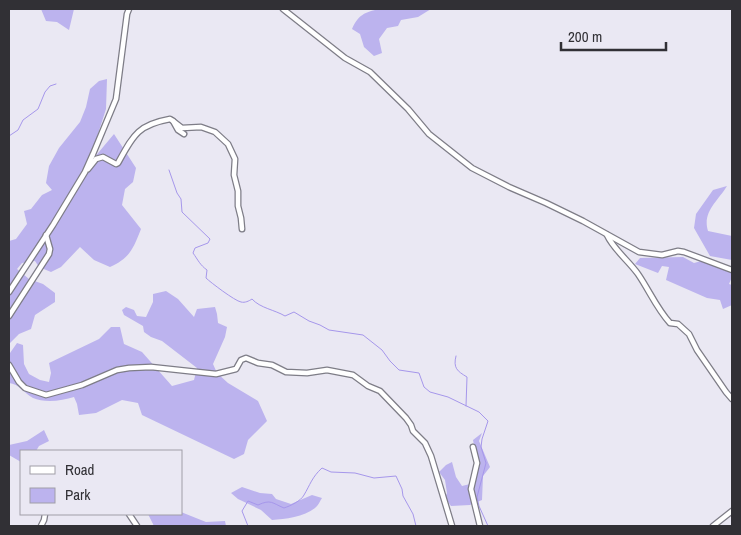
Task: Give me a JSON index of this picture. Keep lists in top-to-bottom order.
{
  "legend": ["Road", "Park"],
  "scale_bar": "200 m"
}
